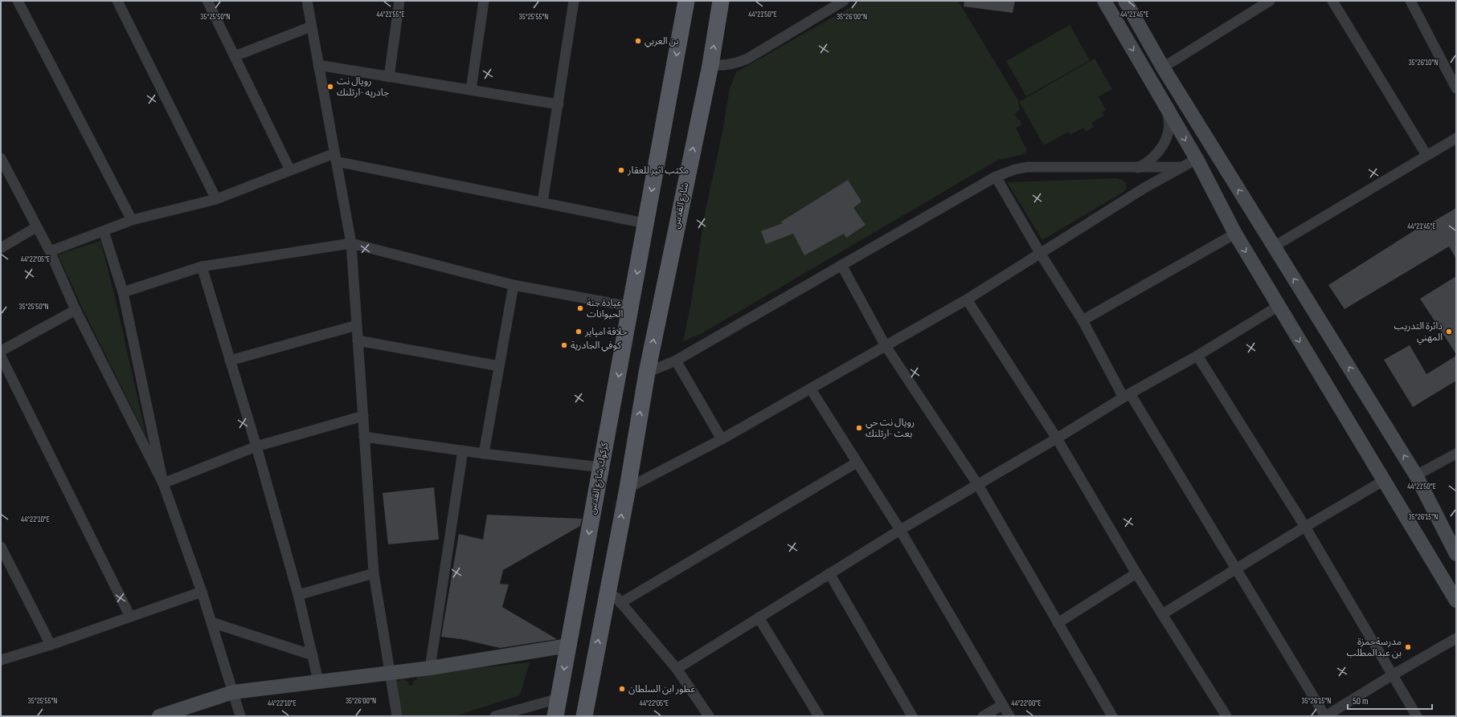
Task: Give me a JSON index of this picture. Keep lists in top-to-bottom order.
{
  "streets": {
    "main road": ["شارع القدس", "كركوك,شارع القدس"]
  },
  "places": [
    "بن العربي",
    "رويال نت جادريه -ارثلنك",
    "مكتب اثير للعقار",
    "عيادة جنة الحيوانات",
    "حلاقة امپاير",
    "دائرة التدريب المهني",
    "كوفي الجادرية",
    "رويال نت حي بعث -ارثلنك",
    "مدرسةحمزة بن عبدالمطلب",
    "عطور ابن السلطان"
  ],
  "scale_bar": "50 m",
  "coordinates": [
    "44°21'55\"E",
    "44°21'50\"E",
    "44°21'45\"E",
    "35°25'50\"N",
    "35°25'55\"N",
    "35°26'00\"N",
    "35°26'10\"N",
    "44°22'05\"E",
    "35°26'15\"N",
    "44°22'10\"E",
    "44°22'00\"E"
  ]
}
